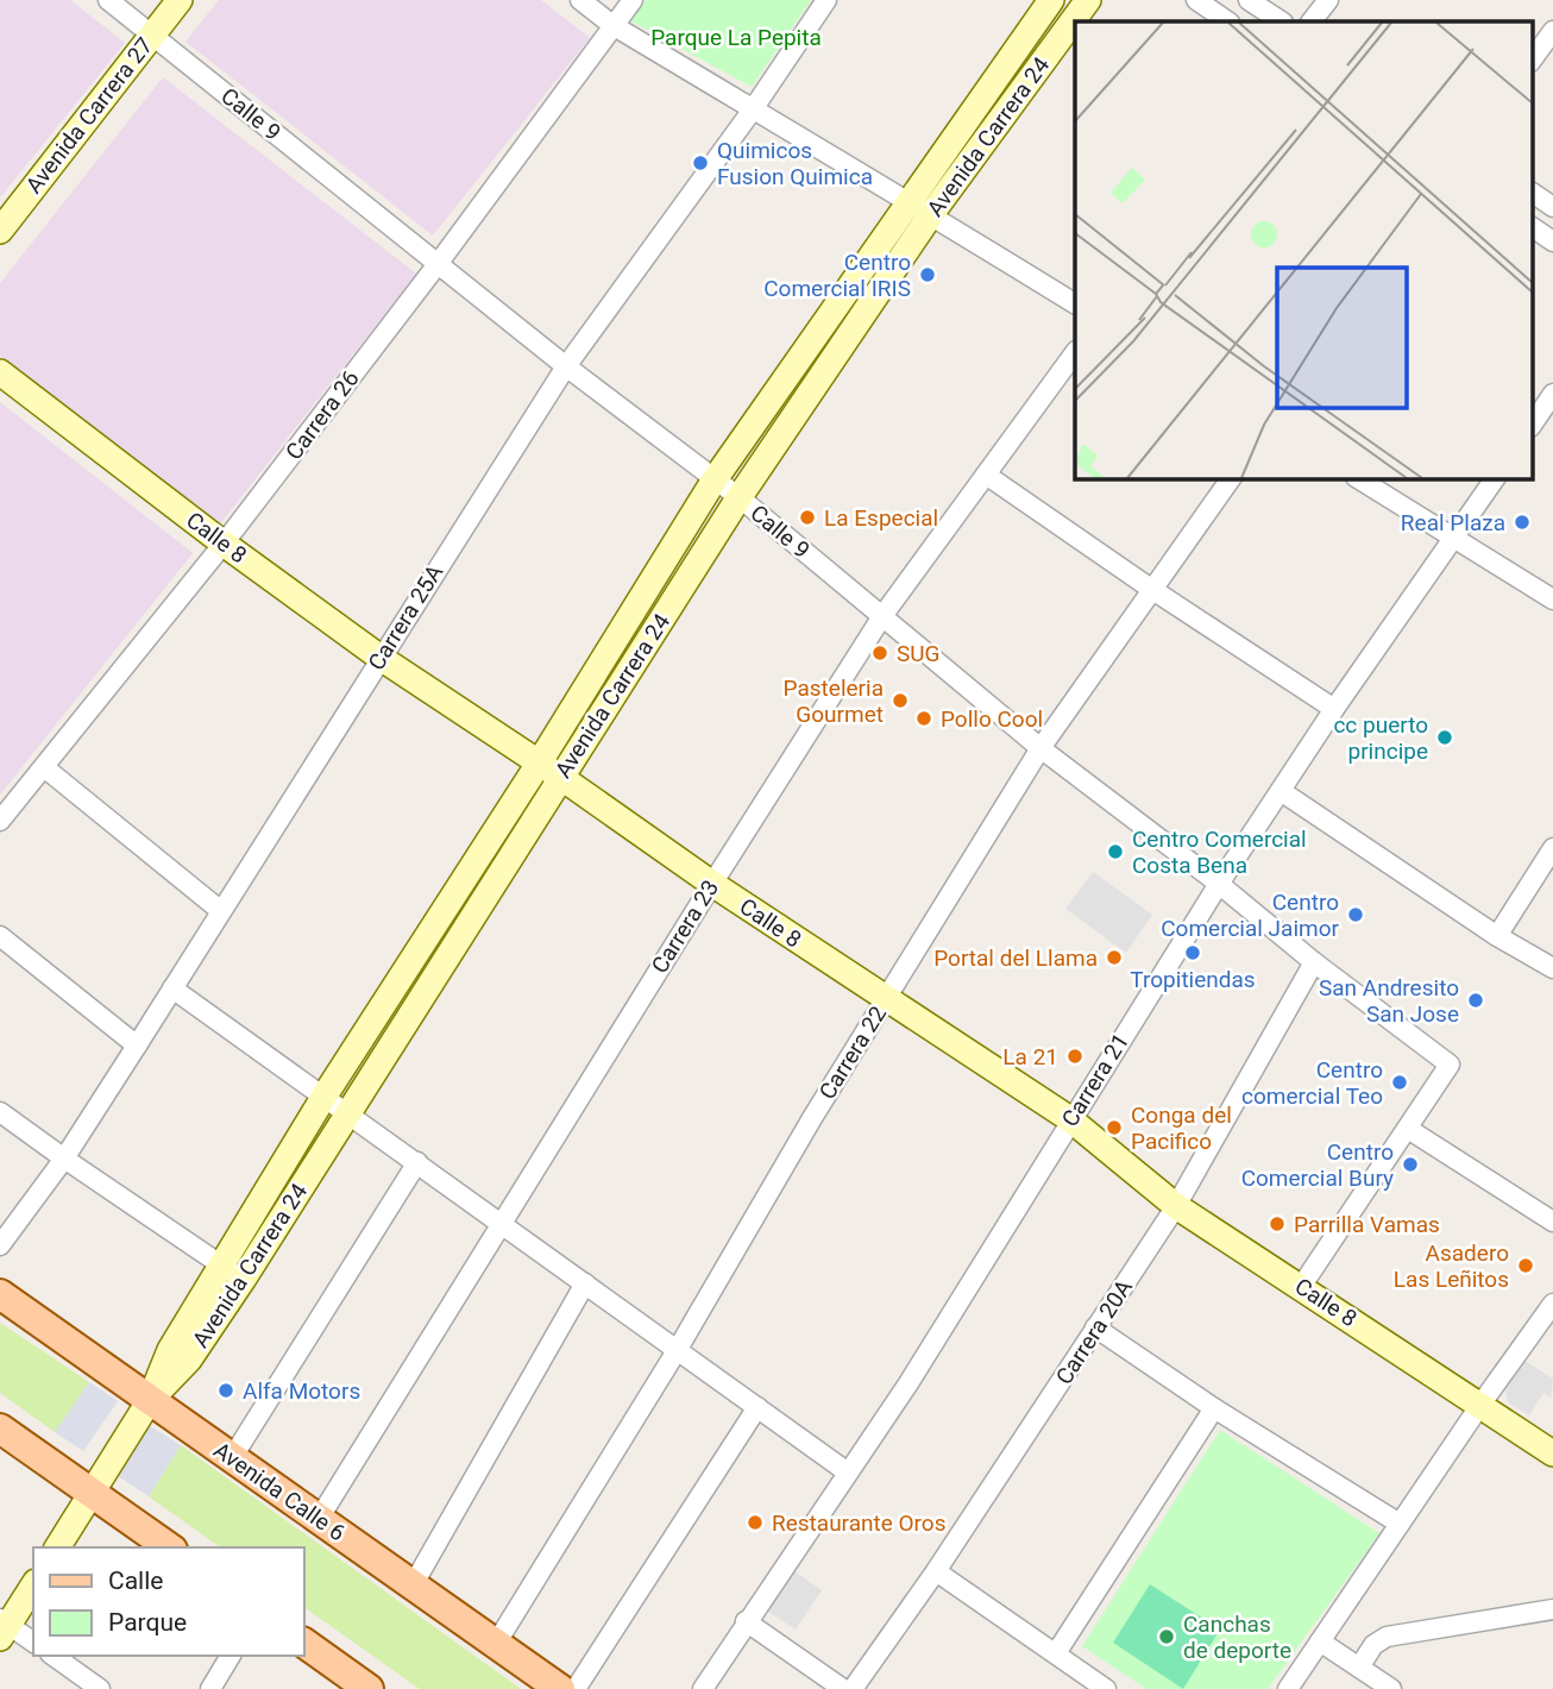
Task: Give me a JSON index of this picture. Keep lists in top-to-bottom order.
{
  "streets": {
    "main road": [
      "Avenida Carrera 27",
      "Avenida Carrera 24",
      "Calle 8",
      "Avenida Calle 6"
    ],
    "street": [
      "Calle 9",
      "Carrera 26",
      "Carrera 25A",
      "Carrera 23",
      "Carrera 22",
      "Carrera 21",
      "Carrera 20A"
    ]
  },
  "crossings": [
    ["Calle 9", "Avenida Carrera 27"],
    ["Calle 9", "Avenida Carrera 24"],
    ["Calle 9", "Carrera 26"],
    ["Calle 9", "Carrera 25A"],
    ["Calle 9", "Carrera 23"],
    ["Calle 9", "Carrera 22"],
    ["Calle 9", "Carrera 21"],
    ["Calle 9", "Carrera 20A"],
    ["Avenida Carrera 24", "Calle 8"],
    ["Avenida Carrera 24", "Avenida Calle 6"],
    ["Carrera 26", "Calle 8"],
    ["Calle 8", "Carrera 25A"],
    ["Calle 8", "Carrera 23"],
    ["Calle 8", "Carrera 22"],
    ["Calle 8", "Carrera 21"],
    ["Calle 8", "Carrera 20A"],
    ["Carrera 23", "Avenida Calle 6"],
    ["Carrera 22", "Avenida Calle 6"]
  ],
  "parks": ["Parque La Pepita"],
  "places": [
    "Quimicos Fusion Quimica",
    "Centro Comercial IRIS",
    "La Especial",
    "Real Plaza",
    "SUG",
    "Pasteleria Gourmet",
    "Pollo Cool",
    "cc puerto principe",
    "Centro Comercial Costa Bena",
    "Centro Comercial Jaimor",
    "Tropitiendas",
    "Portal del Llama",
    "San Andresito San Jose",
    "La 21",
    "Centro comercial Teo",
    "Conga del Pacifico",
    "Centro Comercial Bury",
    "Parrilla Vamas",
    "Asadero Las Leñitos",
    "Alfa Motors",
    "Restaurante Oros",
    "Canchas de deporte"
  ],
  "legend": ["Calle", "Parque"]
}
